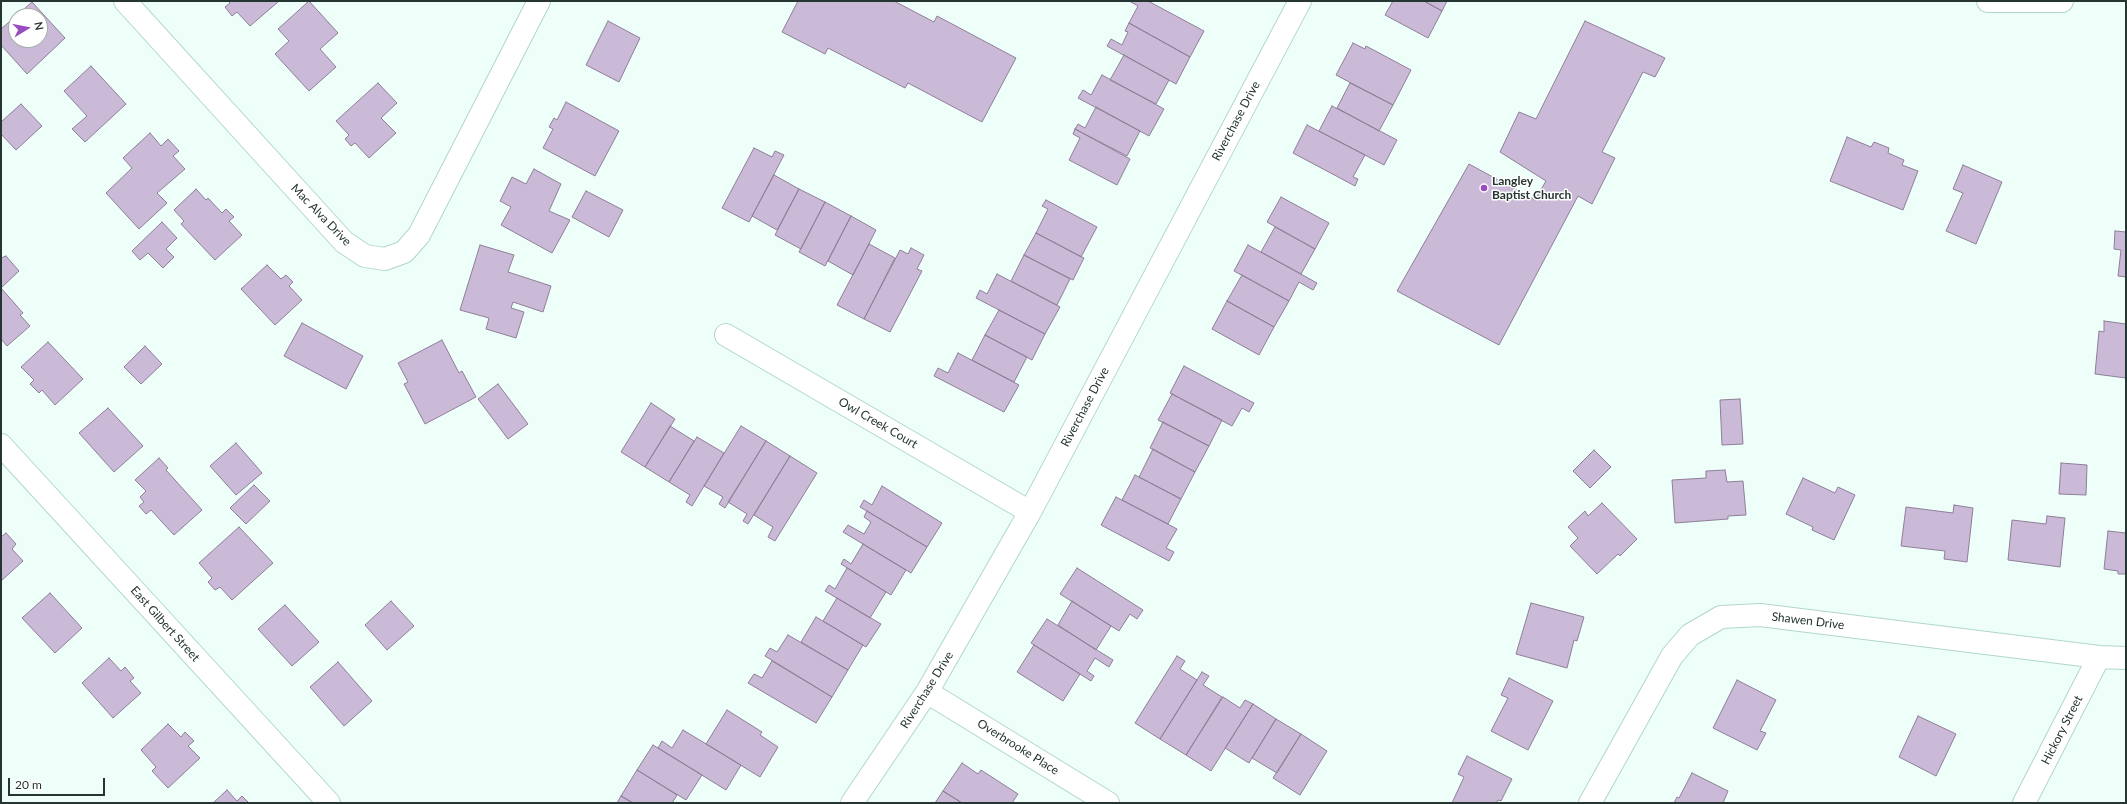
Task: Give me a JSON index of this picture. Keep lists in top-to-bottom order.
{
  "streets": {
    "street": [
      "Riverchase Drive",
      "Mac Alva Drive",
      "Owl Creek Court",
      "Shawen Drive",
      "East Gilbert Street",
      "Hickory Street",
      "Overbrooke Place"
    ]
  },
  "crossings": [
    ["Riverchase Drive", "Owl Creek Court"],
    ["Riverchase Drive", "Overbrooke Place"],
    ["Shawen Drive", "Hickory Street"]
  ],
  "places": ["Langley Baptist Church"],
  "scale_bar": "20 m",
  "north": "right"
}
